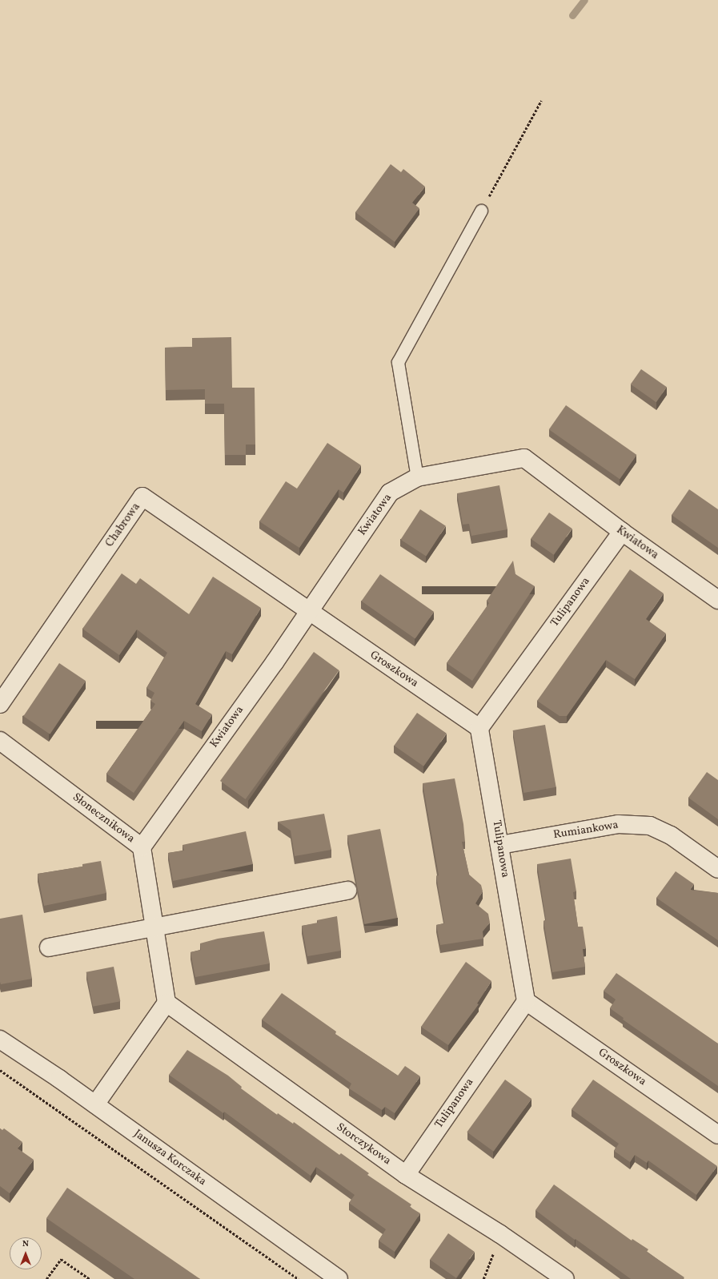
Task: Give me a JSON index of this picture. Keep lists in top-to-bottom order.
{
  "streets": {
    "street": [
      "Kwiatowa",
      "Chabrowa",
      "Tulipanowa",
      "Groszkowa",
      "Słonecznikowa",
      "Rumiankowa",
      "Storczykowa",
      "Janusza Korczaka"
    ]
  },
  "crossings": [
    ["Kwiatowa", "Chabrowa"],
    ["Kwiatowa", "Tulipanowa"],
    ["Kwiatowa", "Groszkowa"],
    ["Kwiatowa", "Słonecznikowa"],
    ["Chabrowa", "Groszkowa"],
    ["Tulipanowa", "Groszkowa"],
    ["Tulipanowa", "Rumiankowa"],
    ["Tulipanowa", "Storczykowa"],
    ["Słonecznikowa", "Storczykowa"]
  ],
  "north": "top"
}
